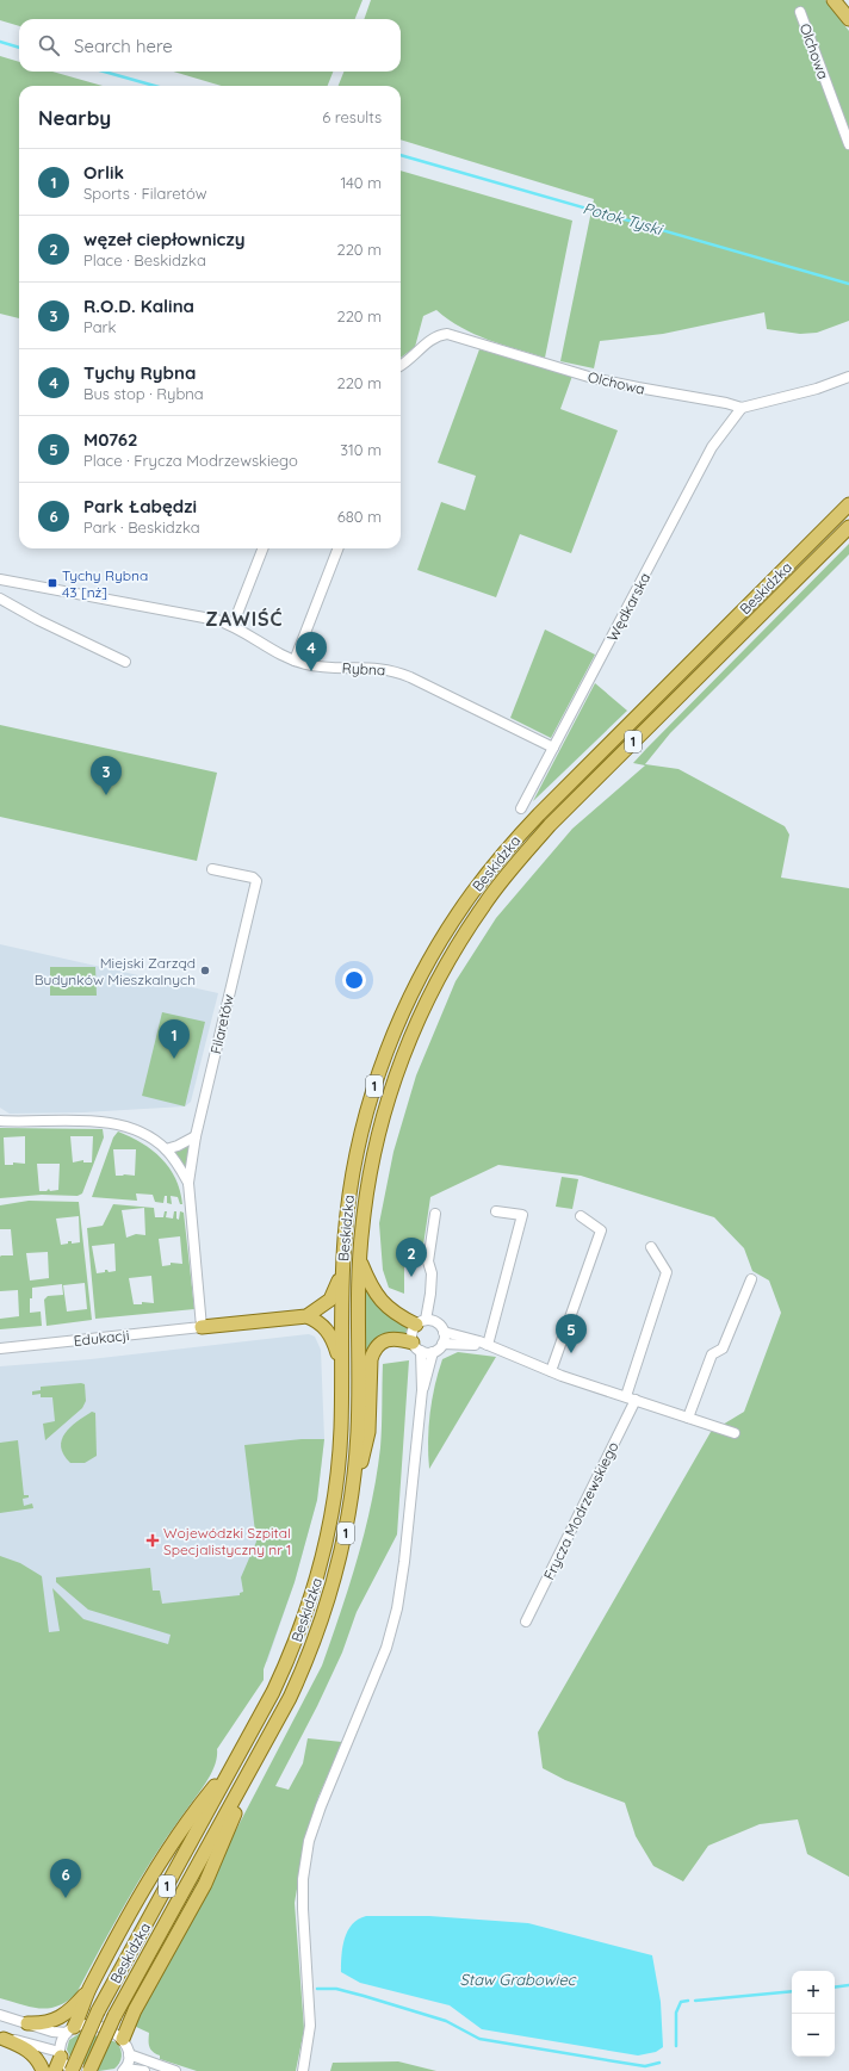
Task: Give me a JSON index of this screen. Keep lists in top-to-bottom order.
{
  "streets": {
    "main road": ["Beskidzka", "1"],
    "street": [
      "Olchowa",
      "Wędkarska",
      "Rybna",
      "Filaretów",
      "Edukacji",
      "Frycza Modrzewskiego"
    ]
  },
  "crossings": [
    ["Olchowa", "Wędkarska"],
    ["Wędkarska", "Rybna"],
    ["Filaretów", "Edukacji"]
  ],
  "districts": ["ZAWIŚĆ"],
  "water": ["Potok Tyski", "Staw Grabowiec"],
  "places": {
    "transit": ["Tychy Rybna 43 [nż]"],
    "other": ["Miejski Zarząd Budynków Mieszkalnych"],
    "health": ["Wojewódzki Szpital Specjalistyczny nr 1"]
  },
  "page": {
    "search": "Search here",
    "heading": ["Nearby", "6 results"],
    "list": [
      {
        "mark": "1",
        "name": "Orlik",
        "note": "Sports · Filaretów",
        "value": "140 m"
      },
      {
        "mark": "2",
        "name": "węzeł ciepłowniczy",
        "note": "Place · Beskidzka",
        "value": "220 m"
      },
      {
        "mark": "3",
        "name": "R.O.D. Kalina",
        "note": "Park",
        "value": "220 m"
      },
      {
        "mark": "4",
        "name": "Tychy Rybna",
        "note": "Bus stop · Rybna",
        "value": "220 m"
      },
      {
        "mark": "5",
        "name": "M0762",
        "note": "Place · Frycza Modrzewskiego",
        "value": "310 m"
      },
      {
        "mark": "6",
        "name": "Park Łabędzi",
        "note": "Park · Beskidzka",
        "value": "680 m"
      }
    ],
    "pins": [
      "4",
      "3",
      "1",
      "2",
      "5",
      "6"
    ],
    "map_buttons": ["+", "−"]
  }
}
